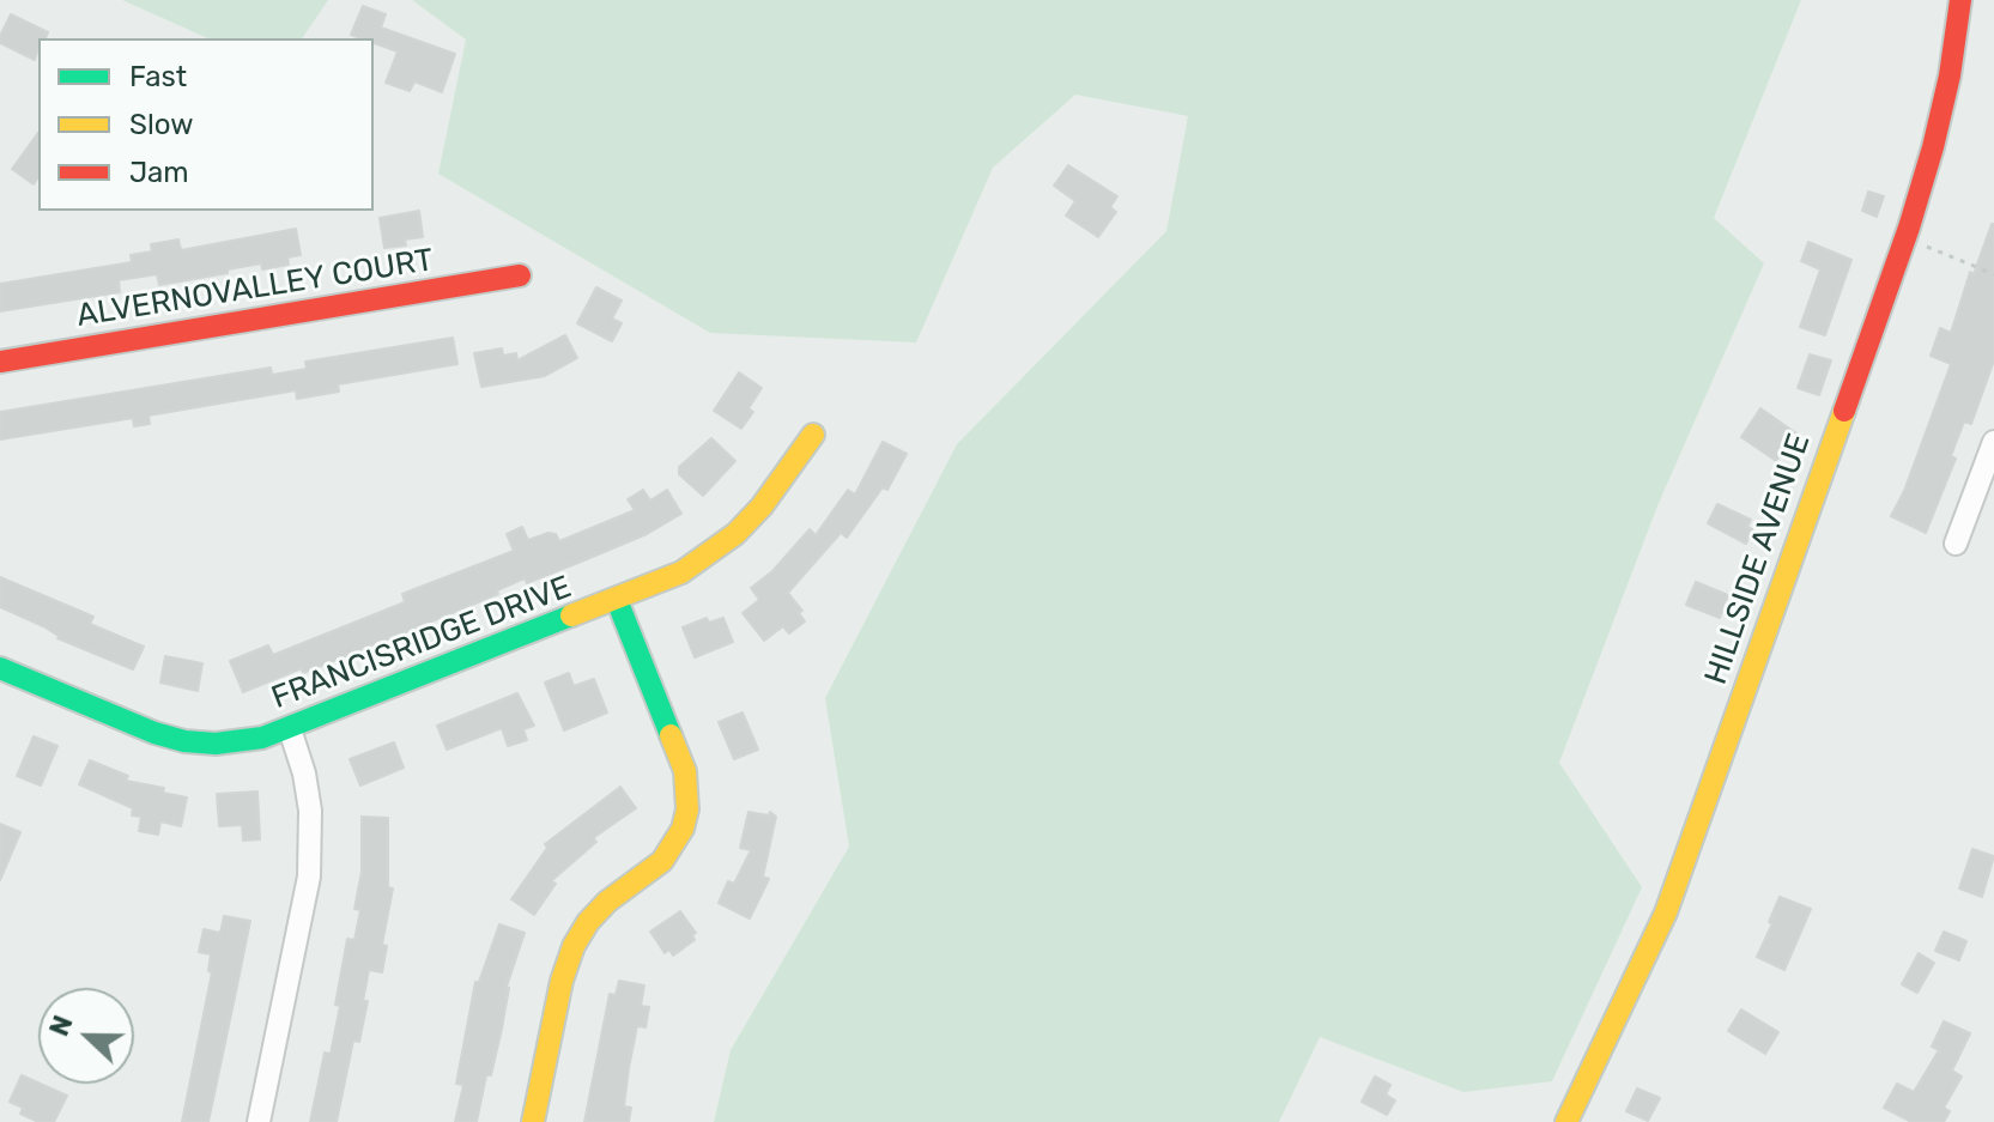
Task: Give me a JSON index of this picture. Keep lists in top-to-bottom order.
{
  "streets": {
    "street": ["ALVERNOVALLEY COURT", "HILLSIDE AVENUE", "FRANCISRIDGE DRIVE"]
  },
  "legend": ["Fast", "Slow", "Jam"],
  "north": "left"
}
